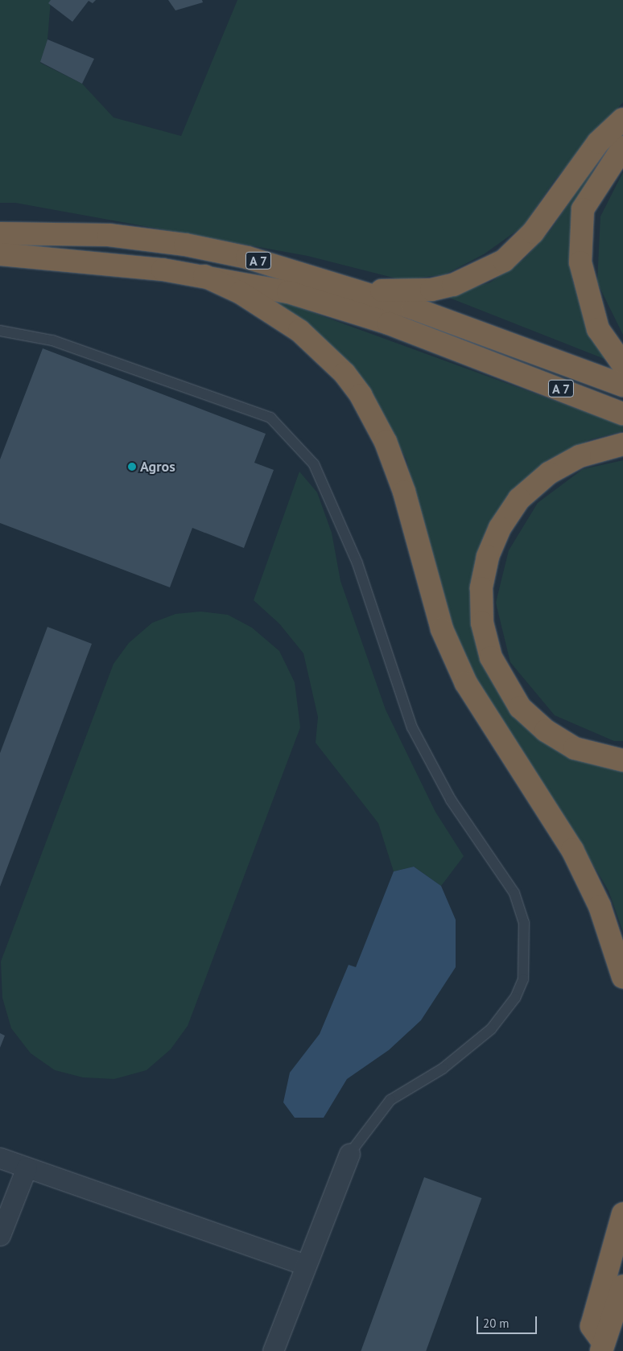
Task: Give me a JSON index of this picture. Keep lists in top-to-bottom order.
{
  "streets": {
    "highway": ["A 7"]
  },
  "places": ["Agros"],
  "scale_bar": "20 m"
}
